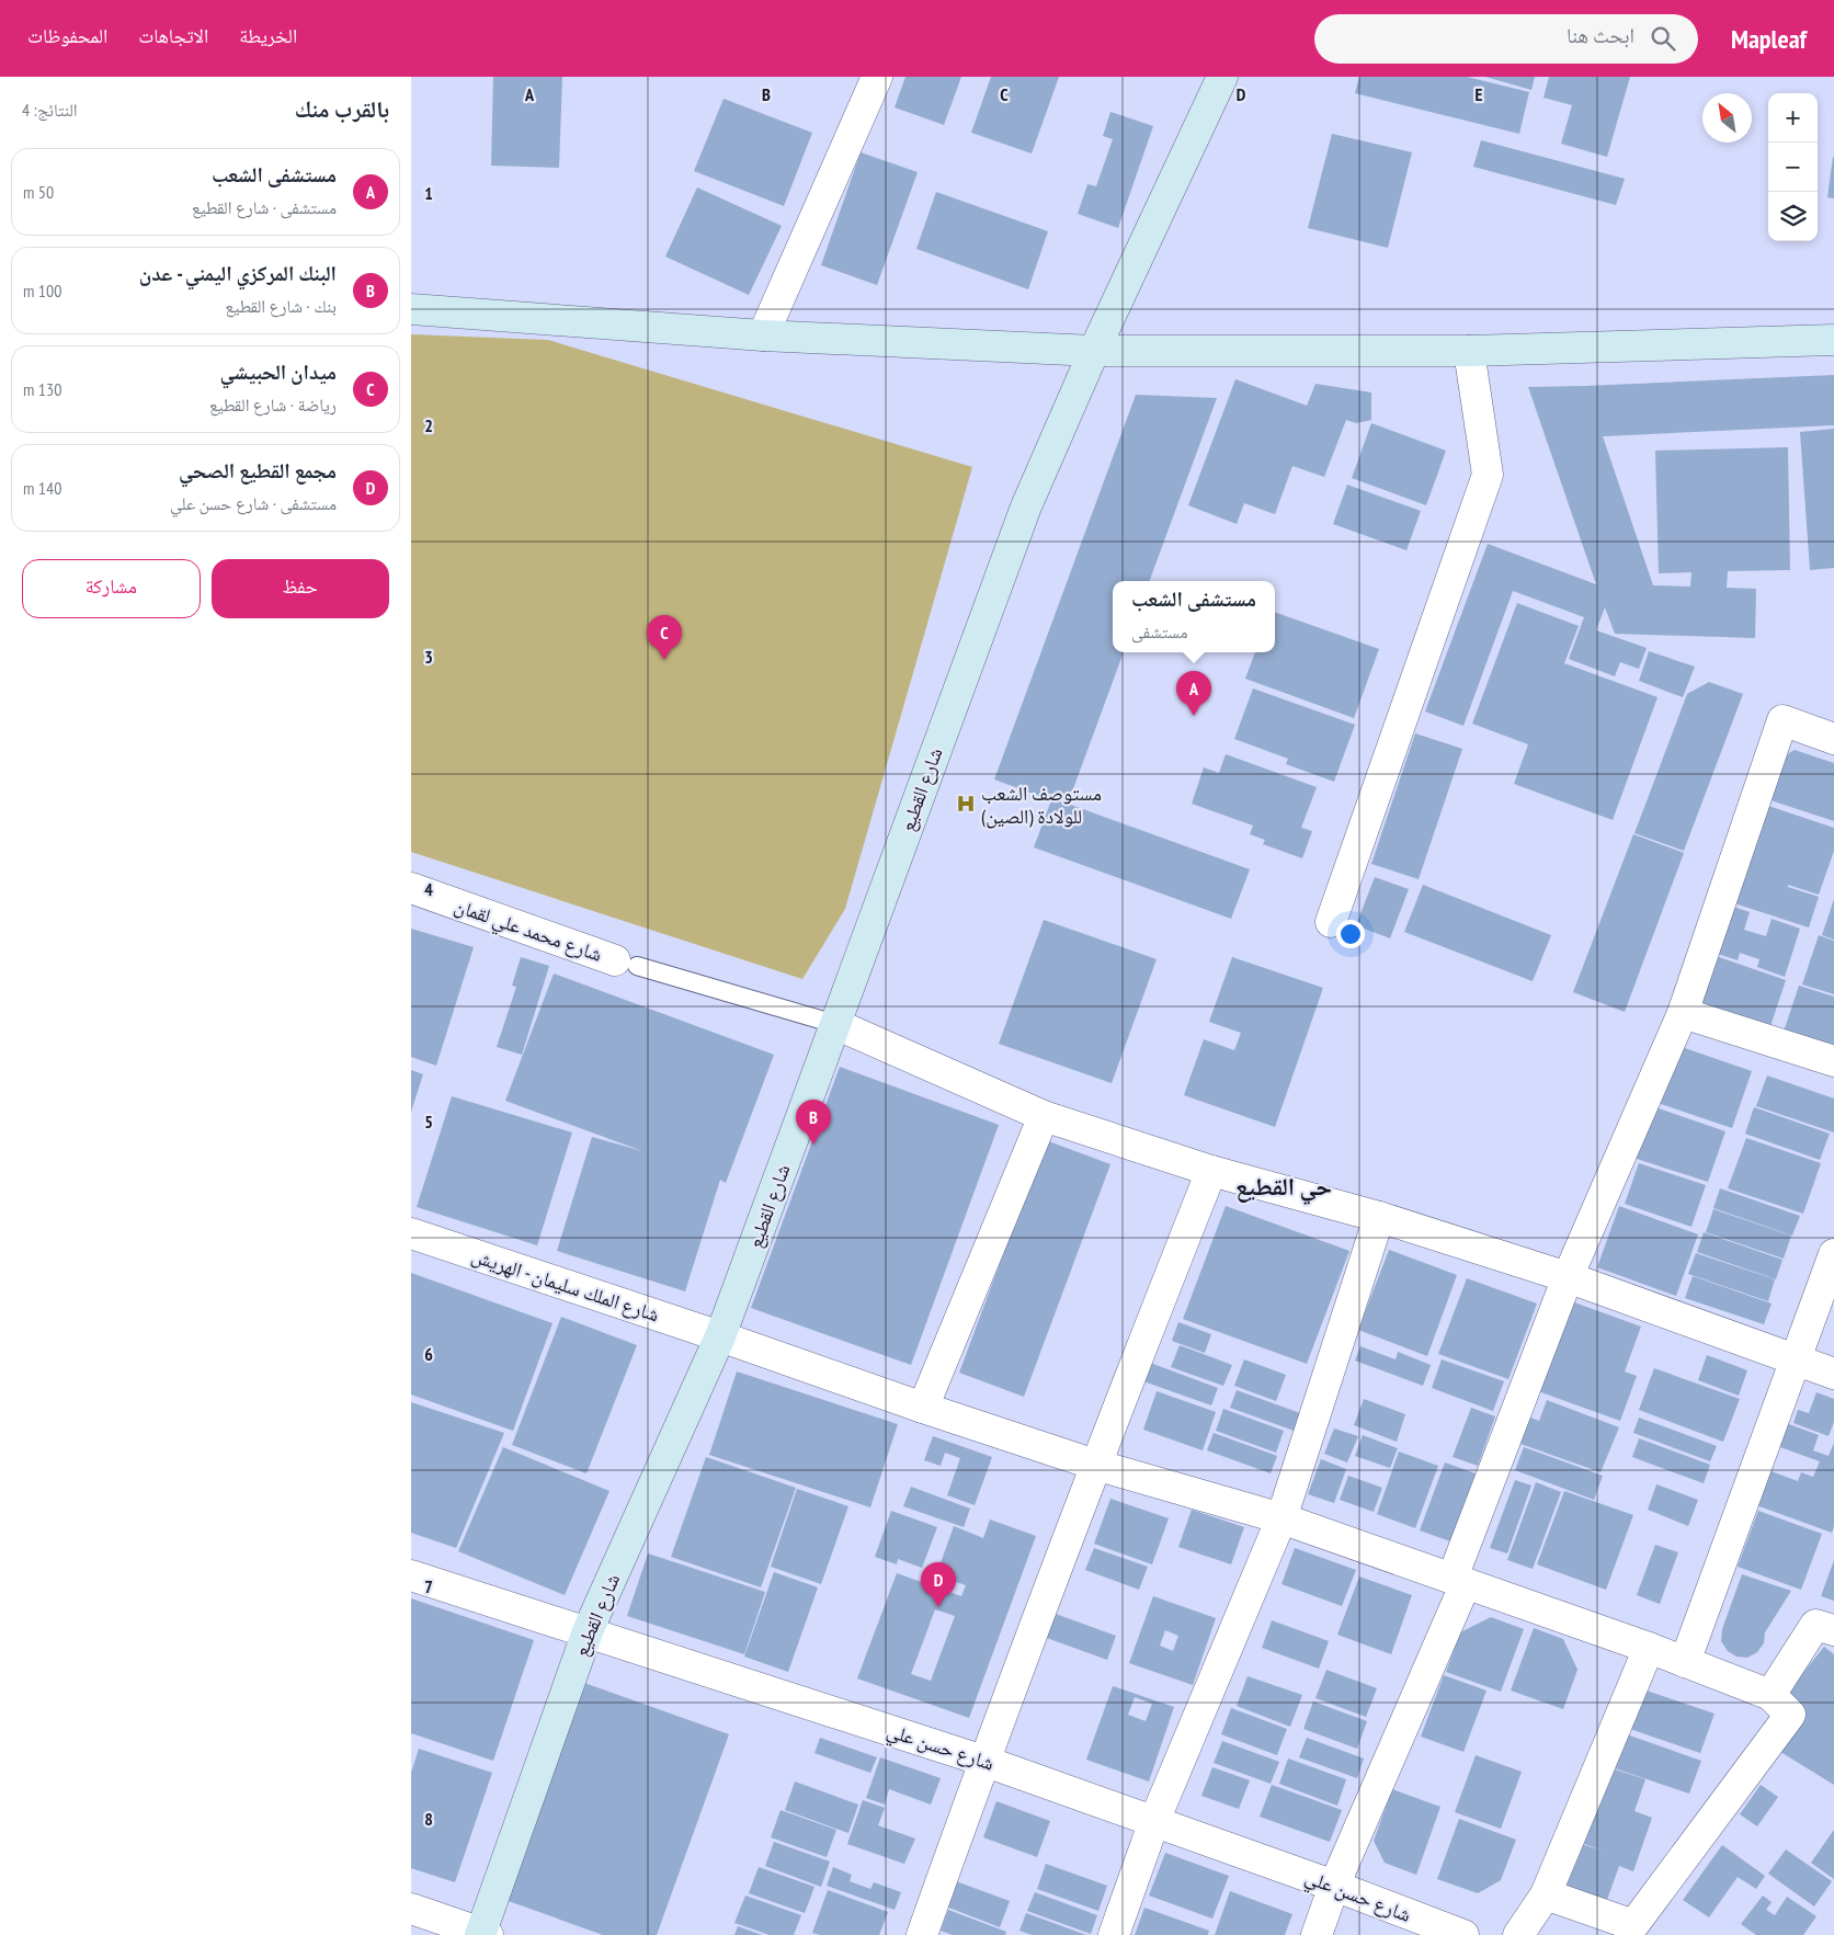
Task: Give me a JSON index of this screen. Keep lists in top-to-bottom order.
{
  "streets": {
    "street": [
      "شارع القطيع",
      "شارع محمد علي لقمان",
      "شارع الملك سليمان - الهريش",
      "شارع حسن علي"
    ]
  },
  "crossings": [
    ["شارع القطيع", "شارع الملك سليمان - الهريش"],
    ["شارع القطيع", "شارع حسن علي"]
  ],
  "districts": ["حي القطيع"],
  "places": {
    "hospital": ["مستوصف الشعب (الصين) للولادة"]
  },
  "north": "top left",
  "page": {
    "header": "Mapleaf",
    "search": "ابحث هنا",
    "nav": ["الخريطة", "الاتجاهات", "المحفوظات"],
    "heading": ["بالقرب منك", "النتائج: 4"],
    "map_buttons": ["+", "−"],
    "list": [
      {
        "mark": "A",
        "name": "مستشفى الشعب",
        "note": "مستشفى · شارع القطيع",
        "value": "50 m"
      },
      {
        "mark": "B",
        "name": "البنك المركزي اليمني - عدن",
        "note": "بنك · شارع القطيع",
        "value": "100 m"
      },
      {
        "mark": "C",
        "name": "ميدان الحبيشي",
        "note": "رياضة · شارع القطيع",
        "value": "130 m"
      },
      {
        "mark": "D",
        "name": "مجمع القطيع الصحي",
        "note": "مستشفى · شارع حسن علي",
        "value": "140 m"
      }
    ],
    "buttons": ["حفظ", "مشاركة"],
    "popup": ["مستشفى الشعب", "مستشفى"],
    "pins": [
      "C",
      "A",
      "B",
      "D"
    ]
  },
  "grid": {
    "columns": [
      "A",
      "B",
      "C",
      "D",
      "E"
    ],
    "rows": [
      "1",
      "2",
      "3",
      "4",
      "5",
      "6",
      "7",
      "8"
    ]
  }
}
